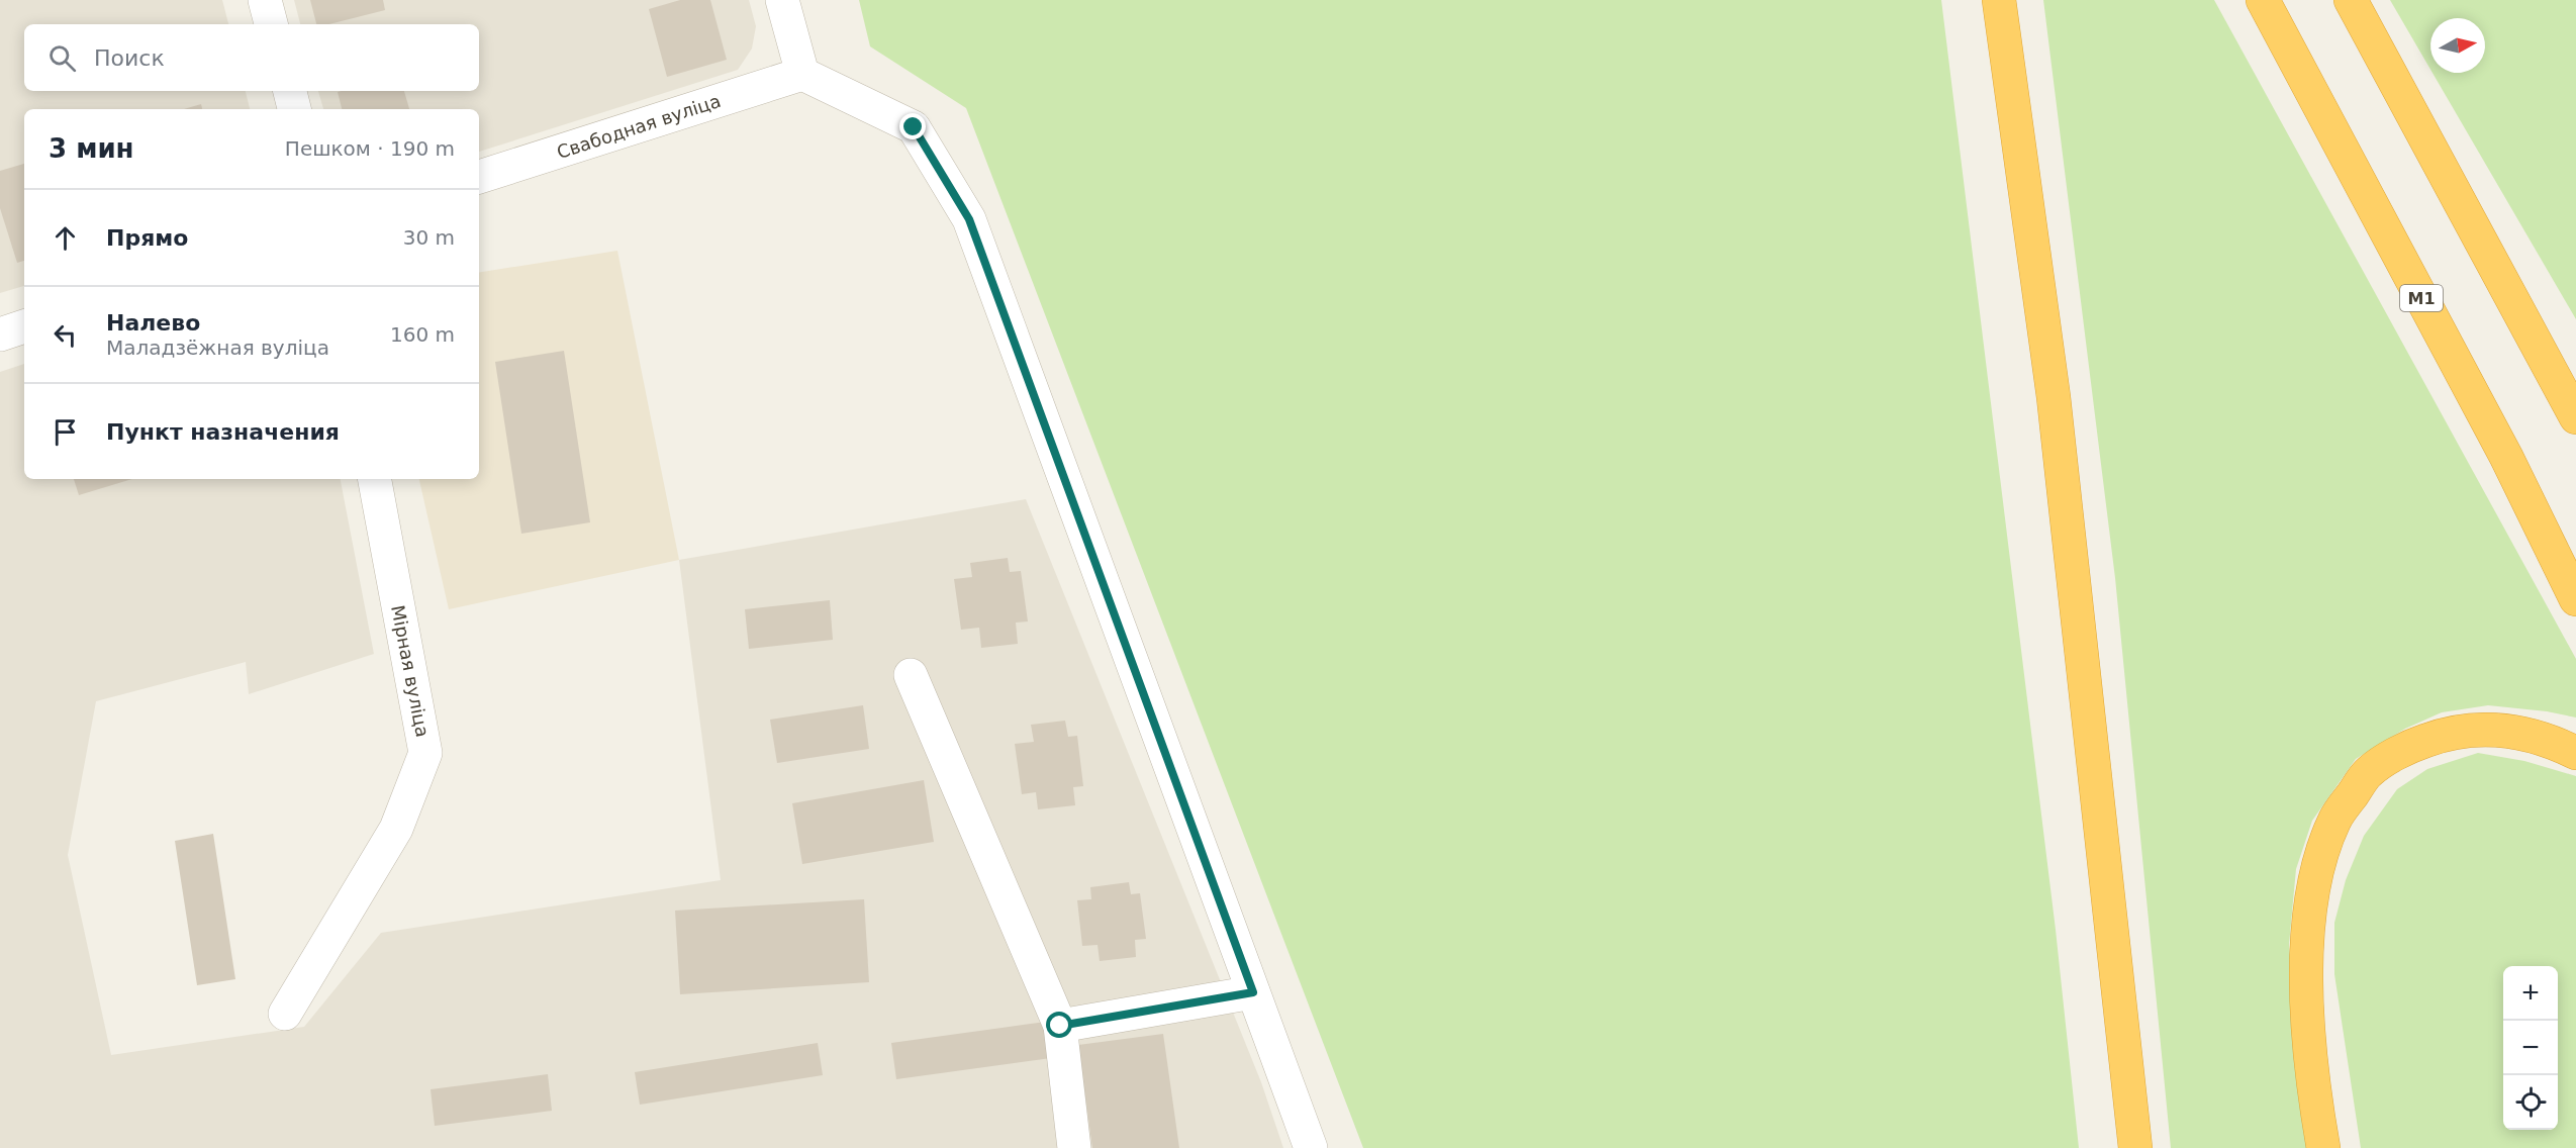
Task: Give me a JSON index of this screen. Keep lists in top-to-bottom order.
{
  "streets": {
    "highway": ["М1"],
    "street": ["Свабодная вуліца", "Мірная вуліца"]
  },
  "north": "right",
  "page": {
    "search": "Поиск",
    "heading": ["3 мин", "Пешком · 190 m"],
    "list": [
      ["Прямо", "30 m"],
      ["Налево", "Маладзёжная вуліца", "160 m"],
      "Пункт назначения"
    ],
    "map_buttons": ["+", "−"]
  }
}
